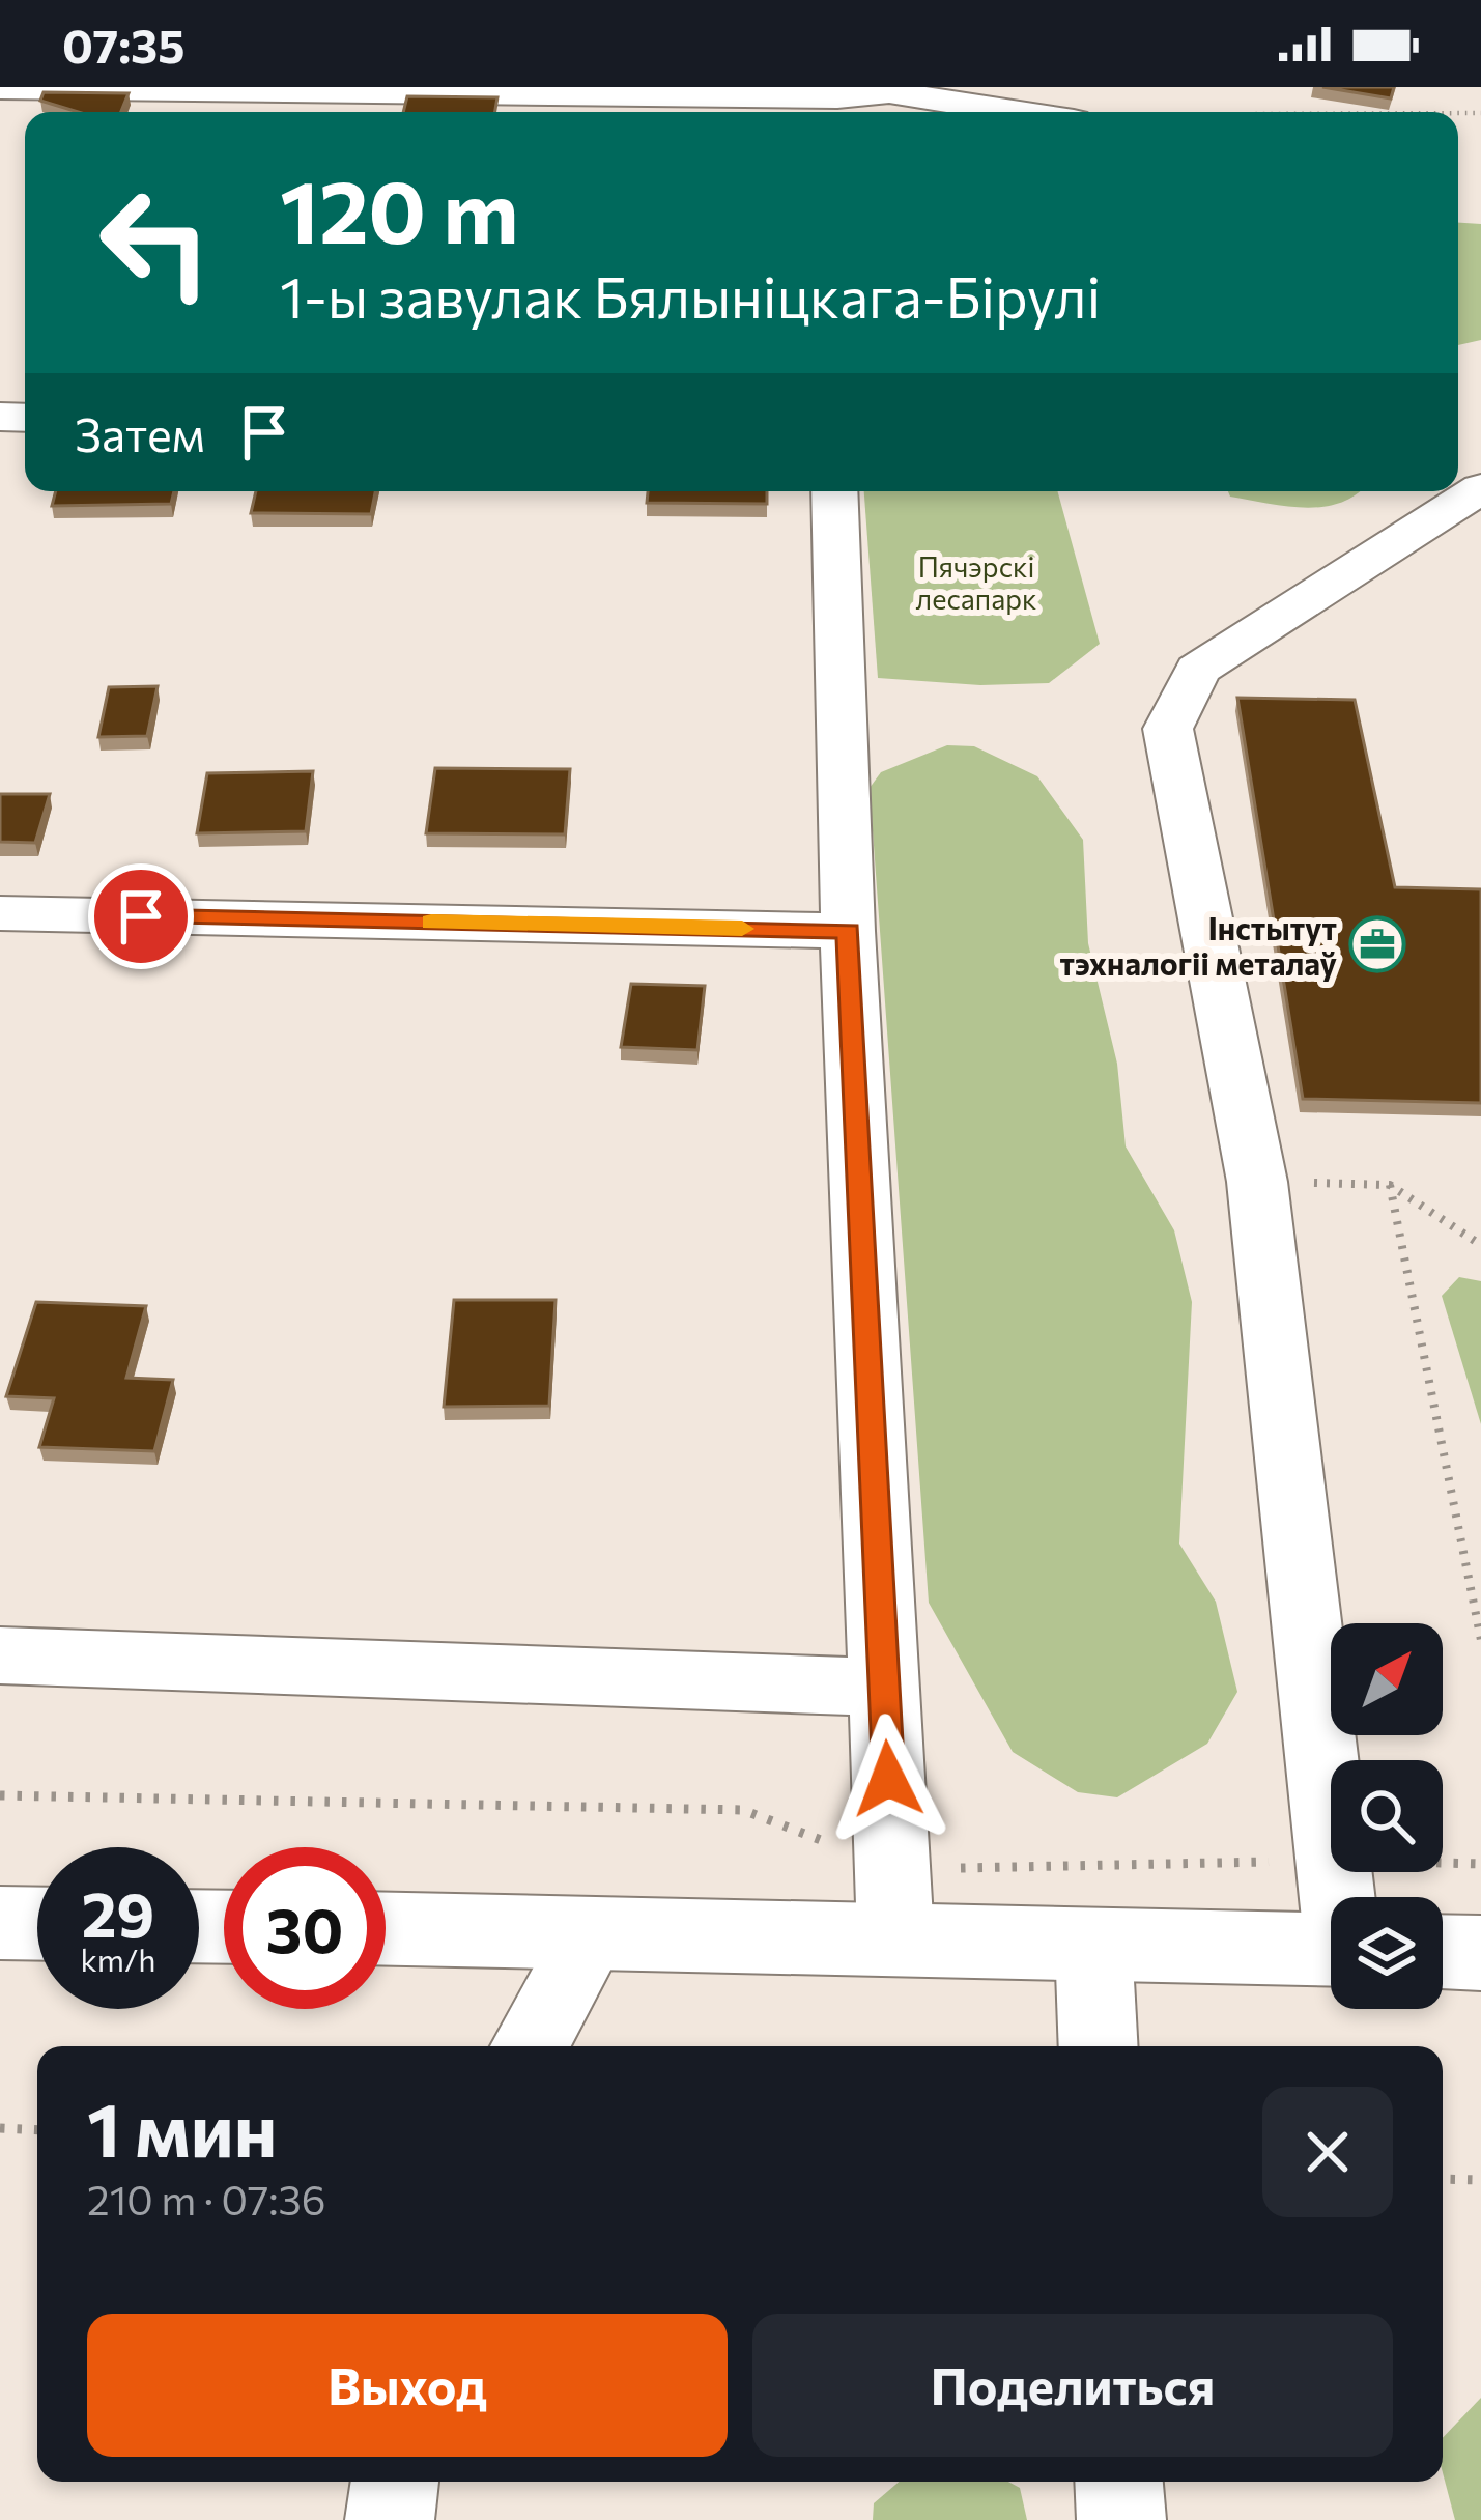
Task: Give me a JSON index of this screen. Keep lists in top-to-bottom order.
{
  "parks": ["Пячэрскі лесапарк"],
  "places": {
    "office": ["Інстытут тэхналогіі металаў"]
  },
  "north": "top right",
  "page": {
    "status": "07:35",
    "turn": ["120 m", "1-ы завулак Бялыніцкага-Бірулі"],
    "then": "Затем",
    "speed": "29 km/h",
    "limit": "30",
    "heading": ["1 мин", "210 m · 07:36"],
    "buttons": ["Выход", "Поделиться"]
  }
}
